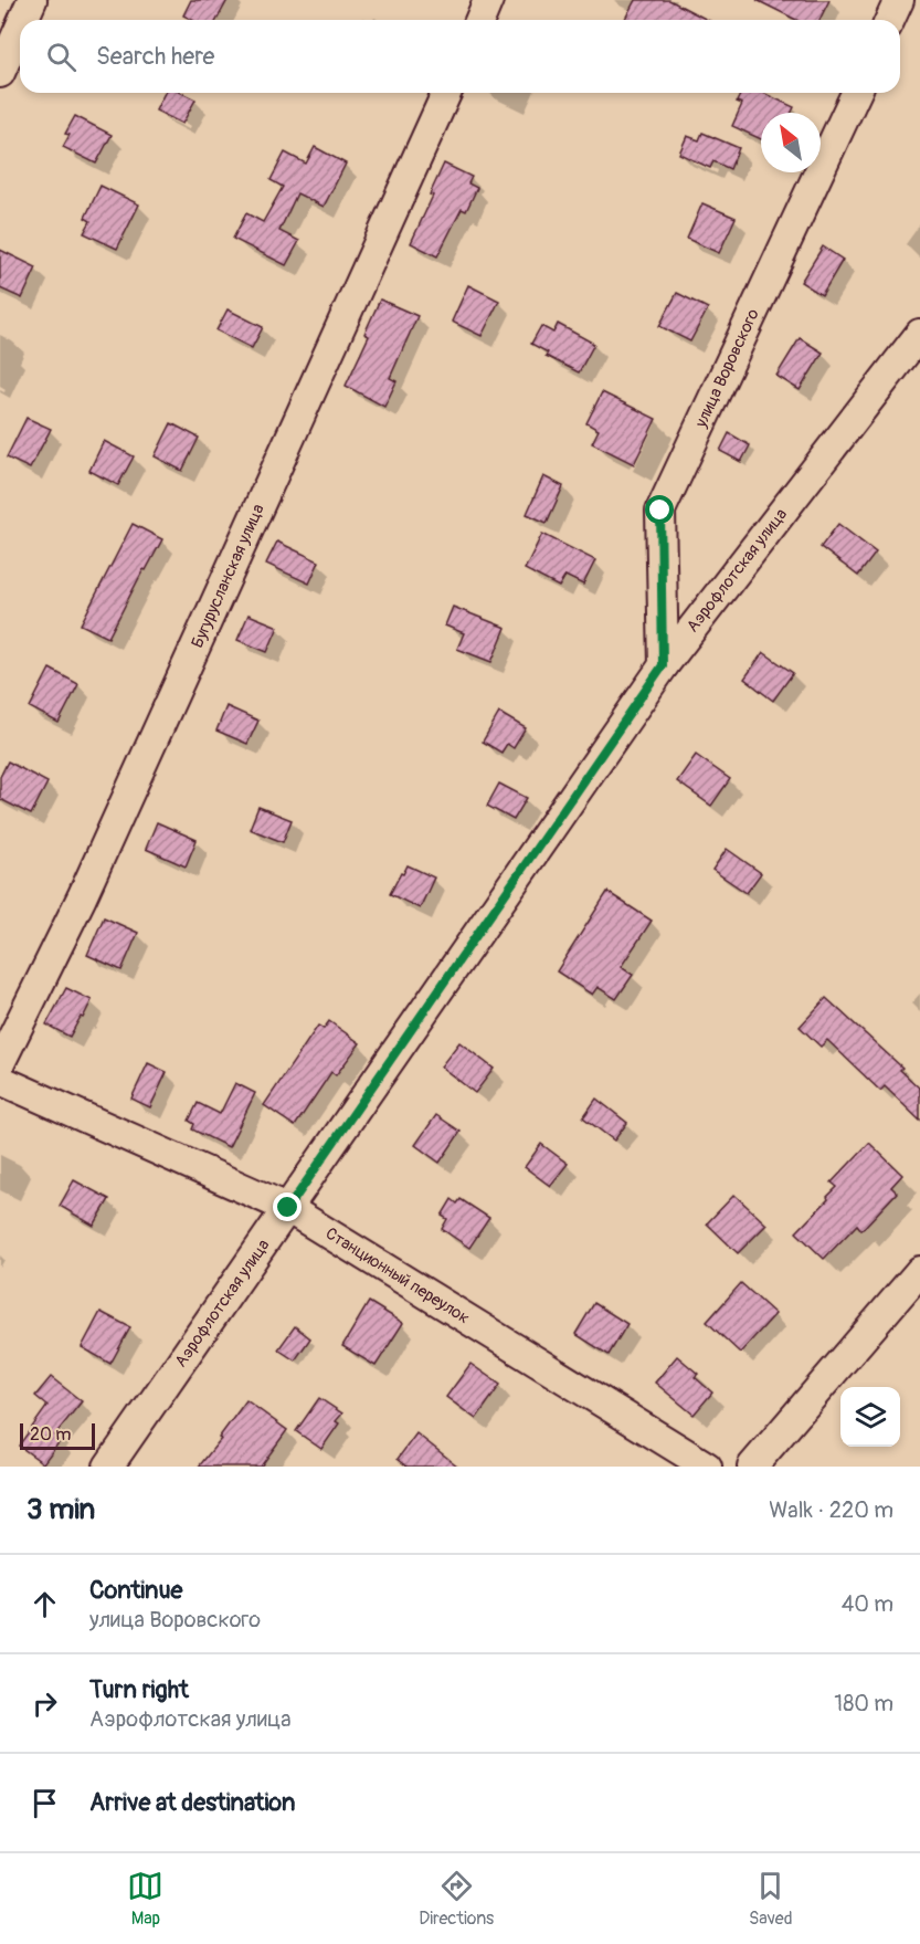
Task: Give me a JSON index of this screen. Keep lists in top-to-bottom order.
{
  "streets": {
    "street": [
      "улица Воровского",
      "Аэрофлотская улица",
      "Бугурусланская улица",
      "Станционный переулок"
    ]
  },
  "crossings": [
    ["улица Воровского", "Аэрофлотская улица"],
    ["Аэрофлотская улица", "Станционный переулок"]
  ],
  "scale_bar": "20 m",
  "north": "top left",
  "page": {
    "search": "Search here",
    "scale": "20 m",
    "heading": ["3 min", "Walk · 220 m"],
    "list": [
      ["Continue", "улица Воровского", "40 m"],
      ["Turn right", "Аэрофлотская улица", "180 m"],
      "Arrive at destination"
    ],
    "nav": ["Map", "Directions", "Saved"]
  }
}
